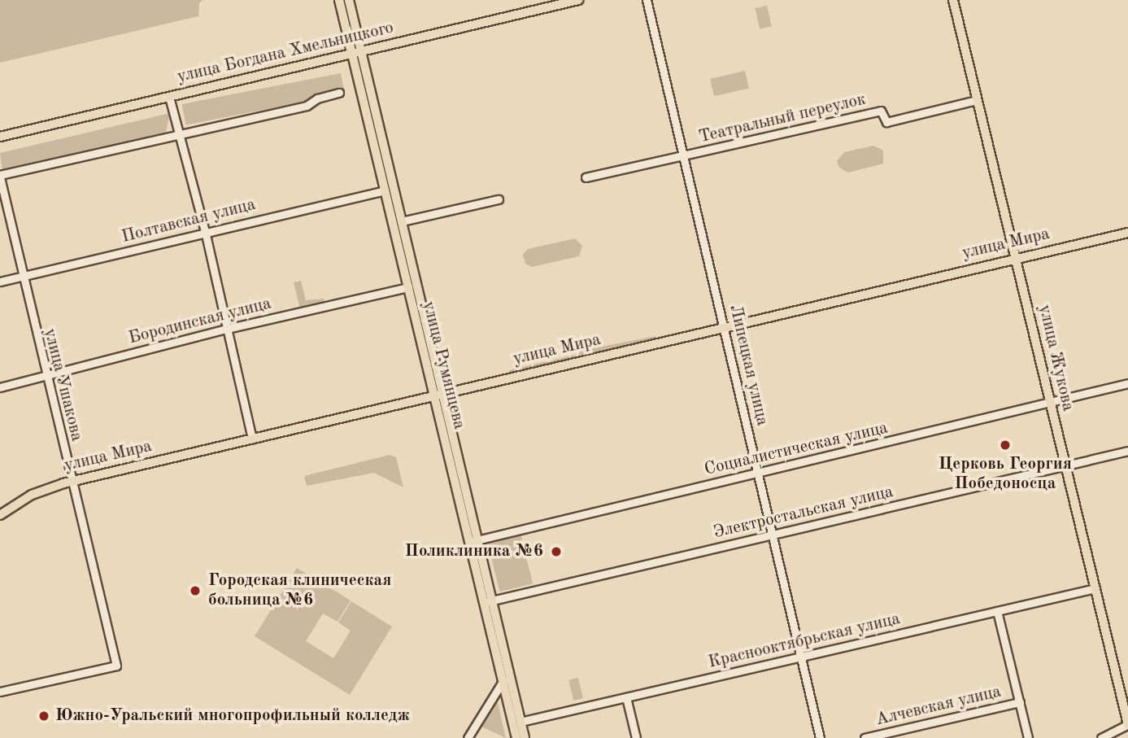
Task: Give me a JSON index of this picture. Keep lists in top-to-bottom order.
{
  "streets": {
    "main road": [
      "улица Богдана Хмельницкого",
      "улица Мира",
      "улица Жукова",
      "улица Румянцева"
    ],
    "street": [
      "Театральный переулок",
      "Полтавская улица",
      "Бородинская улица",
      "Липецкая улица",
      "улица Ушакова",
      "Социалистическая улица",
      "Электростальская улица",
      "Краснооктябрьская улица",
      "Алчевская улица"
    ]
  },
  "crossings": [
    ["улица Богдана Хмельницкого", "улица Румянцева"],
    ["Театральный переулок", "улица Жукова"],
    ["Театральный переулок", "Липецкая улица"],
    ["Полтавская улица", "улица Румянцева"],
    ["Полтавская улица", "улица Ушакова"],
    ["улица Мира", "улица Жукова"],
    ["улица Мира", "улица Румянцева"],
    ["улица Мира", "Липецкая улица"],
    ["улица Мира", "улица Ушакова"],
    ["Бородинская улица", "улица Румянцева"],
    ["Бородинская улица", "улица Ушакова"],
    ["улица Жукова", "Социалистическая улица"],
    ["улица Жукова", "Электростальская улица"],
    ["улица Жукова", "Краснооктябрьская улица"],
    ["улица Румянцева", "Социалистическая улица"],
    ["улица Румянцева", "Электростальская улица"],
    ["улица Румянцева", "Краснооктябрьская улица"],
    ["Липецкая улица", "Социалистическая улица"],
    ["Липецкая улица", "Электростальская улица"],
    ["Липецкая улица", "Краснооктябрьская улица"]
  ],
  "places": [
    "Церковь Георгия Победоносца",
    "Поликлиника №6",
    "Городская клиническая больница №6",
    "Южно-Уральский многопрофильный колледж"
  ]
}
